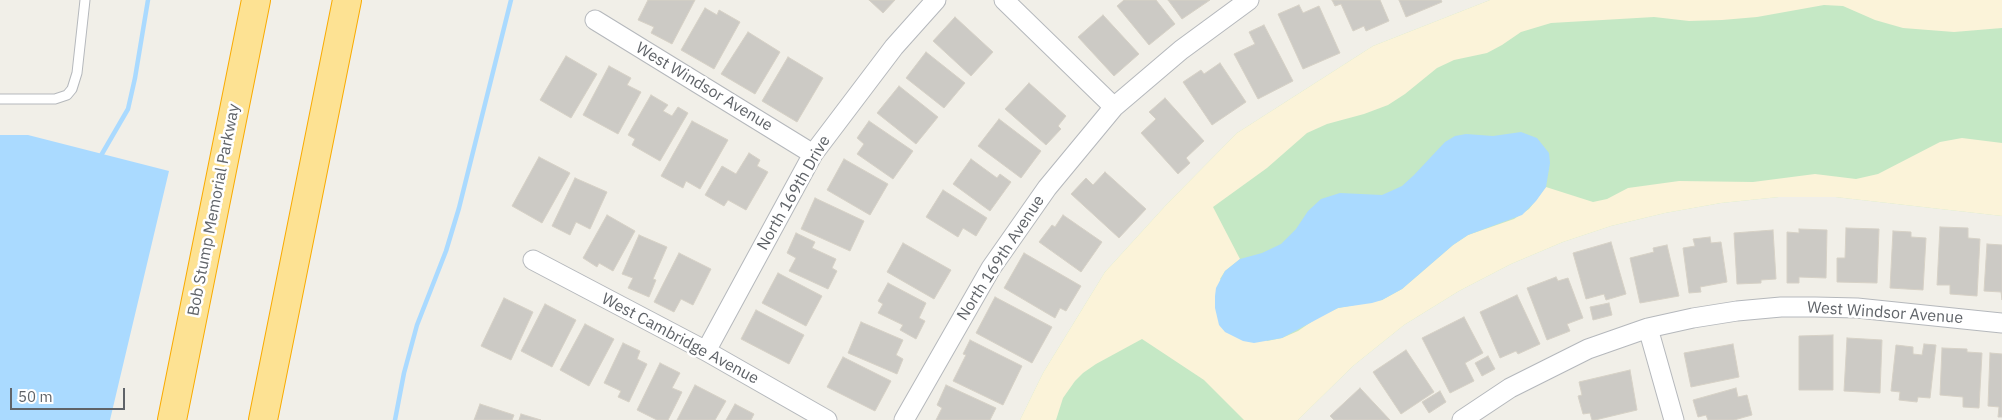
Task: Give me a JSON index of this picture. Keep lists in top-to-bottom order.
{
  "streets": {
    "highway": ["Bob Stump Memorial Parkway"],
    "street": [
      "West Windsor Avenue",
      "North 169th Drive",
      "North 169th Avenue",
      "West Cambridge Avenue"
    ]
  },
  "crossings": [
    ["West Windsor Avenue", "North 169th Drive"],
    ["North 169th Drive", "West Cambridge Avenue"]
  ],
  "scale_bar": "50 m"
}
